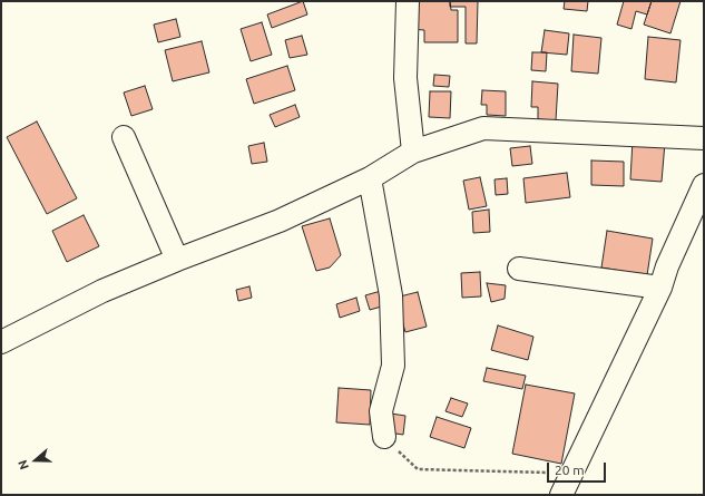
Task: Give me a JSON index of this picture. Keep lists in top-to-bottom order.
{
  "scale_bar": "20 m",
  "north": "left"
}
